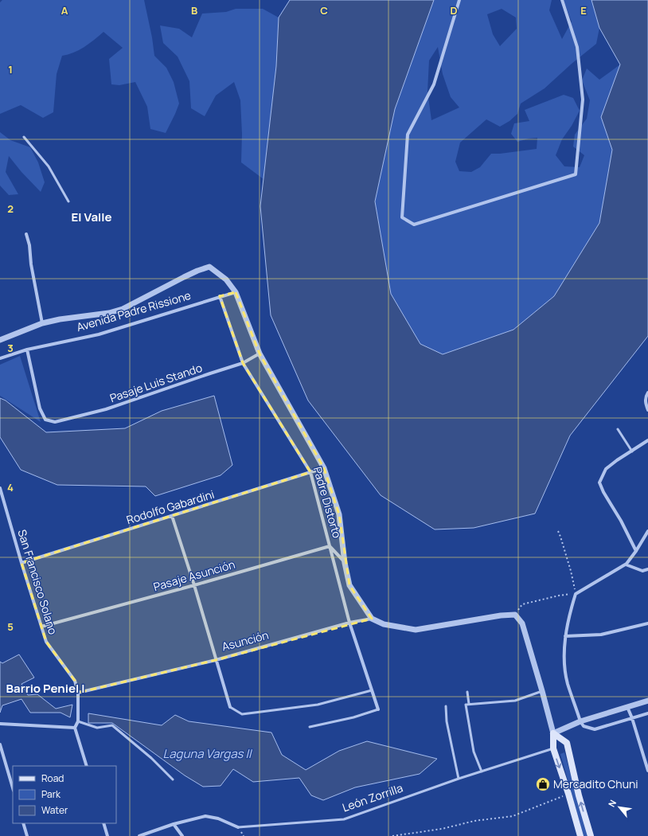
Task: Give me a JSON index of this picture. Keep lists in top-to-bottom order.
{
  "streets": {
    "street": [
      "Avenida Padre Rissione",
      "Pasaje Luis Stando",
      "Padre Distorto",
      "Rodolfo Gabardini",
      "Pasaje Asunción",
      "San Francisco Solano",
      "Asunción",
      "León Zorrilla"
    ]
  },
  "crossings": [
    ["Avenida Padre Rissione", "Pasaje Luis Stando"],
    ["Avenida Padre Rissione", "Padre Distorto"],
    ["Pasaje Luis Stando", "Padre Distorto"],
    ["Padre Distorto", "Rodolfo Gabardini"],
    ["Padre Distorto", "Pasaje Asunción"],
    ["Padre Distorto", "Asunción"],
    ["Rodolfo Gabardini", "San Francisco Solano"],
    ["Pasaje Asunción", "San Francisco Solano"],
    ["San Francisco Solano", "Asunción"]
  ],
  "districts": ["El Valle", "Barrio Peniel I"],
  "water": ["Laguna Vargas II"],
  "places": {
    "shop": ["Mercadito Chuni"]
  },
  "legend": ["Road", "Park", "Water"],
  "north": "top left",
  "grid": {
    "columns": [
      "A",
      "B",
      "C",
      "D",
      "E"
    ],
    "rows": [
      "1",
      "2",
      "3",
      "4",
      "5"
    ]
  }
}
